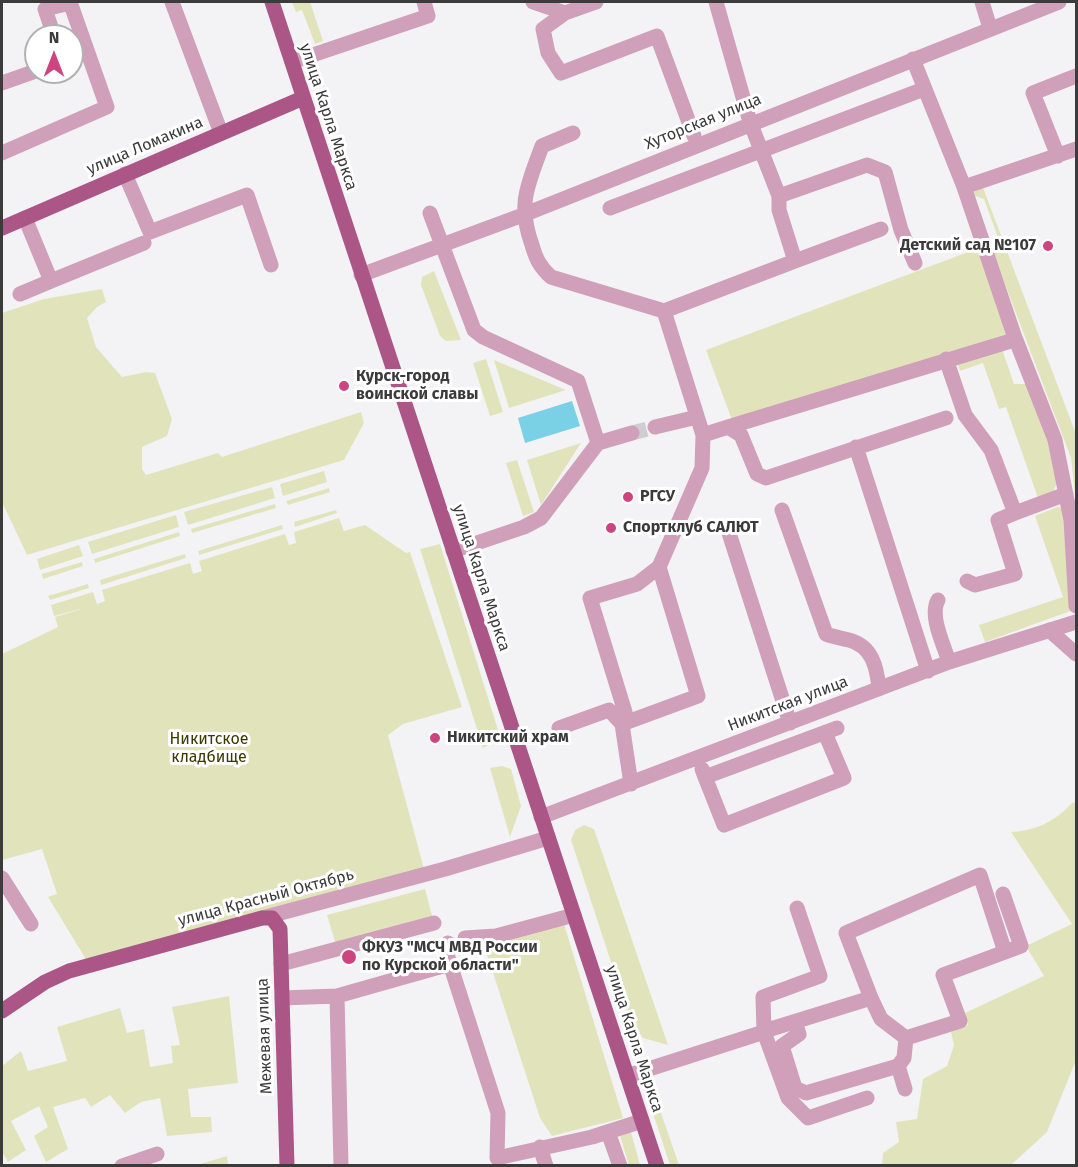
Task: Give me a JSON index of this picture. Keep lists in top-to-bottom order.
{
  "streets": {
    "main road": [
      "улица Карла Маркса",
      "улица Ломакина",
      "улица Красный Октябрь",
      "Межевая улица"
    ],
    "street": ["Хуторская улица", "Никитская улица"]
  },
  "crossings": [
    ["улица Карла Маркса", "Хуторская улица"],
    ["улица Карла Маркса", "улица Ломакина"],
    ["улица Карла Маркса", "Никитская улица"],
    ["улица Карла Маркса", "улица Красный Октябрь"],
    ["улица Красный Октябрь", "Межевая улица"]
  ],
  "parks": ["Никитское кладбище"],
  "places": [
    "Детский сад №107",
    "Курск-город воинской славы",
    "РГСУ",
    "Спортклуб САЛЮТ",
    "Никитский храм",
    "ФКУЗ \"МСЧ МВД России по Курской области\""
  ],
  "north": "top"
}
